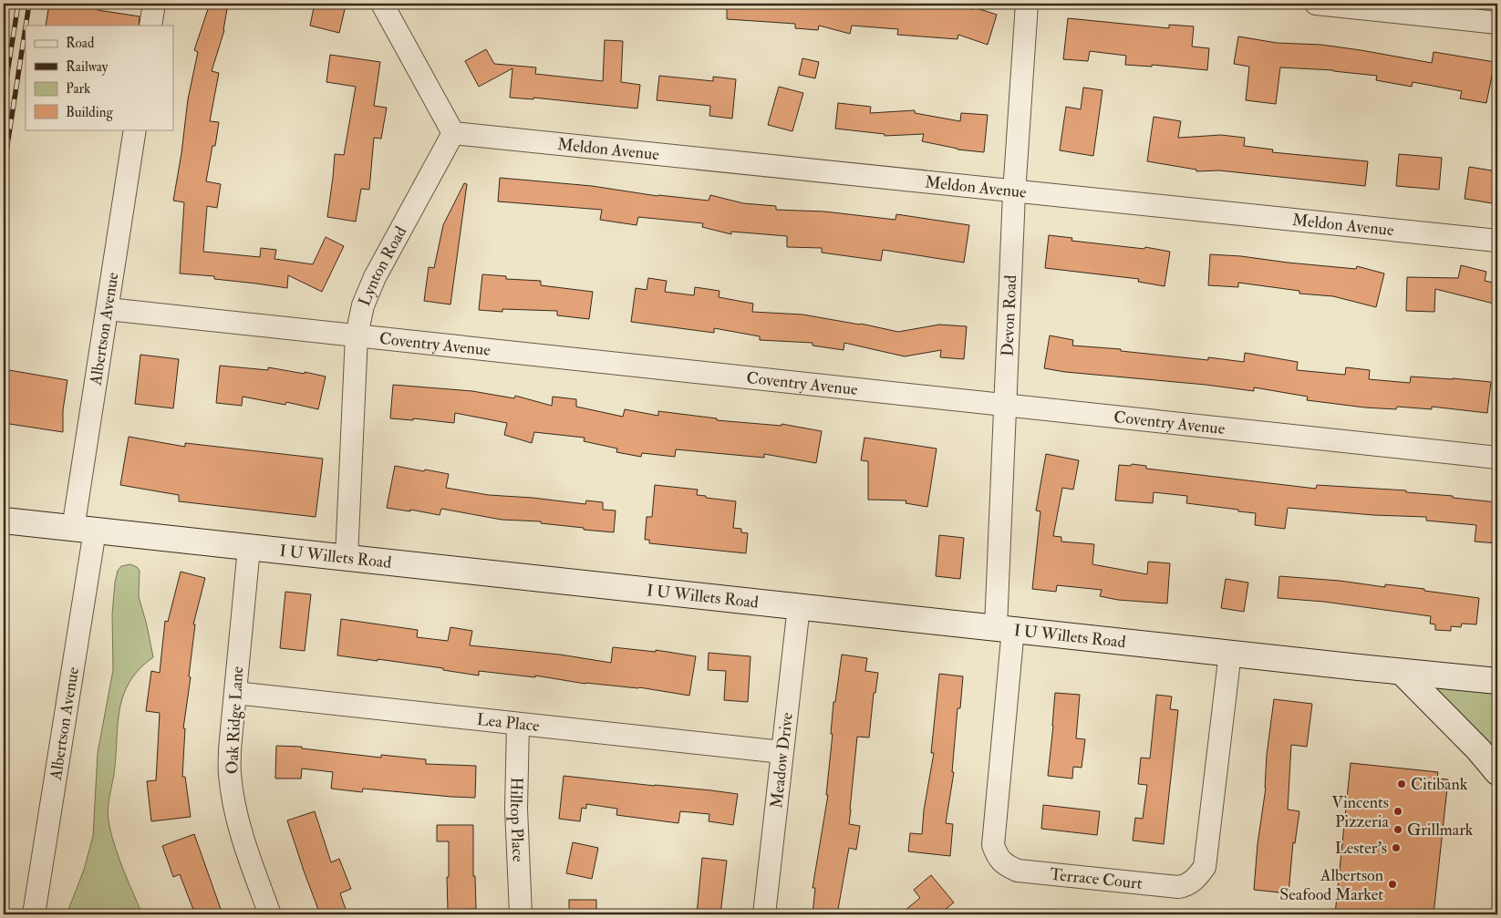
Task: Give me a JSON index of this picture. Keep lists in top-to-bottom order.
{
  "streets": {
    "main road": ["I U Willets Road"],
    "street": [
      "Meldon Avenue",
      "Lynton Road",
      "Devon Road",
      "Albertson Avenue",
      "Coventry Avenue",
      "Oak Ridge Lane",
      "Lea Place",
      "Meadow Drive",
      "Hilltop Place",
      "Terrace Court"
    ]
  },
  "crossings": [
    ["Meldon Avenue", "Lynton Road"],
    ["Meldon Avenue", "Devon Road"],
    ["Lynton Road", "Coventry Avenue"],
    ["Lynton Road", "I U Willets Road"],
    ["Devon Road", "Coventry Avenue"],
    ["Devon Road", "I U Willets Road"],
    ["Devon Road", "Terrace Court"],
    ["Albertson Avenue", "Coventry Avenue"],
    ["Albertson Avenue", "I U Willets Road"],
    ["I U Willets Road", "Oak Ridge Lane"],
    ["I U Willets Road", "Meadow Drive"],
    ["I U Willets Road", "Terrace Court"],
    ["Oak Ridge Lane", "Lea Place"],
    ["Lea Place", "Meadow Drive"],
    ["Lea Place", "Hilltop Place"]
  ],
  "places": [
    "Citibank",
    "Vincents Pizzeria",
    "Grillmark",
    "Lester's",
    "Albertson Seafood Market"
  ],
  "legend": [
    "Road",
    "Railway",
    "Park",
    "Building"
  ]
}
